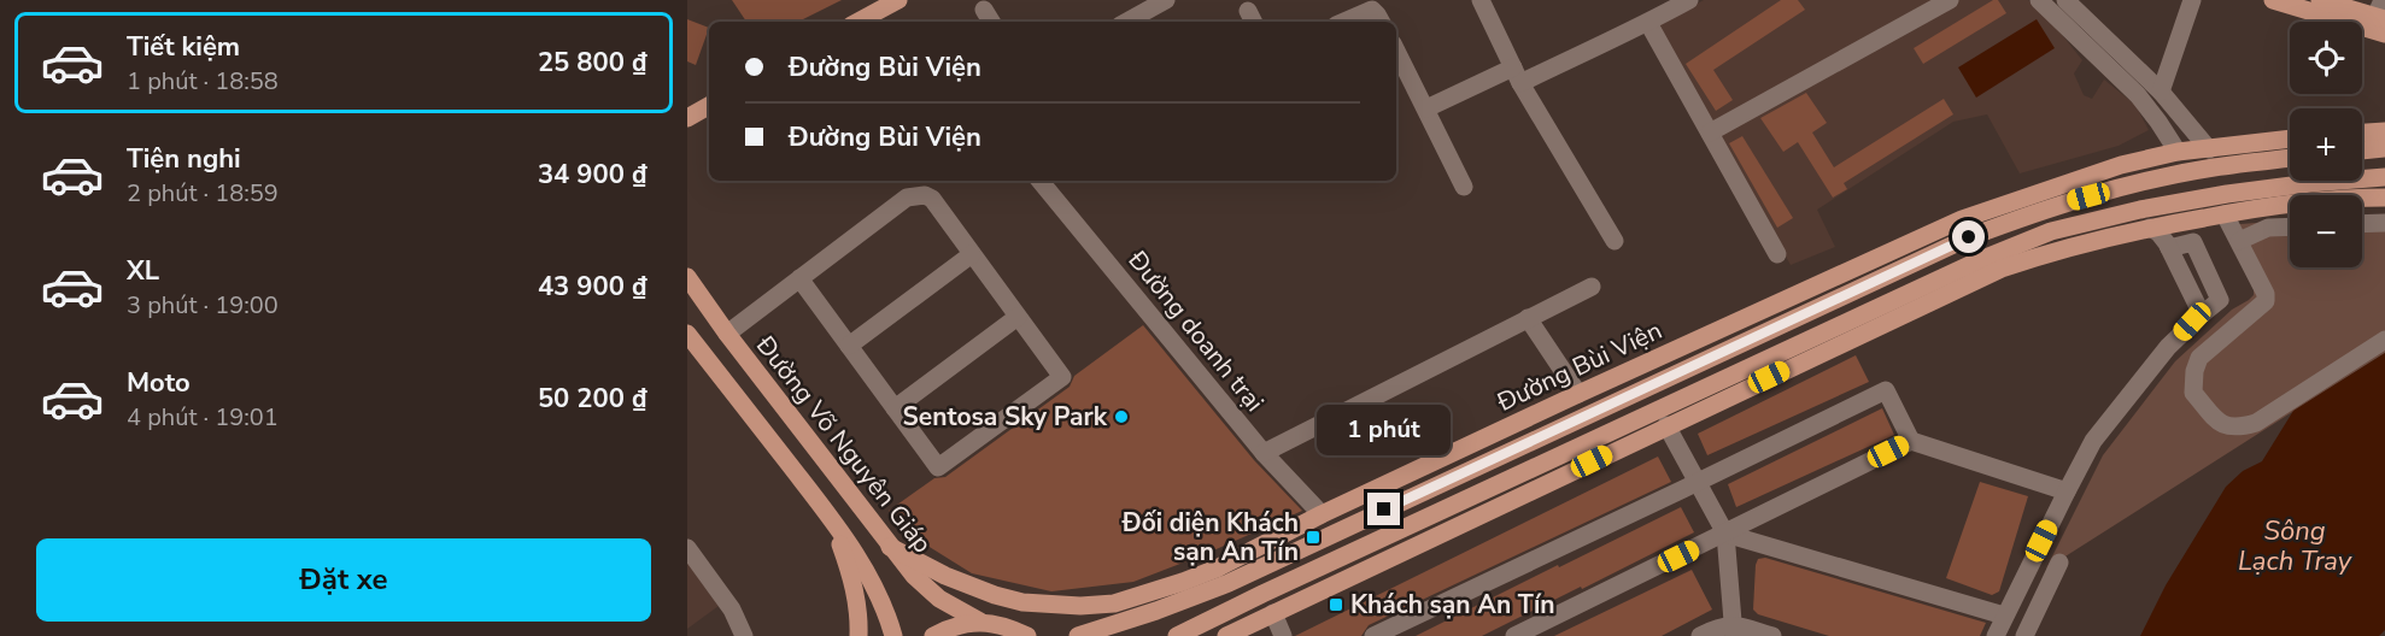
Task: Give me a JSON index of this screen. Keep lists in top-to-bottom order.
{
  "streets": {
    "main road": ["Đường Bùi Viện", "Đường Võ Nguyên Giáp"],
    "street": ["Đường doanh trại"]
  },
  "crossings": [
    ["Đường doanh trại", "Đường Bùi Viện"],
    ["Đường Bùi Viện", "Đường Võ Nguyên Giáp"]
  ],
  "water": ["Sông Lạch Tray"],
  "places": {
    "other": ["Sentosa Sky Park"],
    "transit": ["Đối diện Khách sạn An Tín", "Khách sạn An Tín"]
  },
  "page": {
    "list": [
      {
        "name": "Tiết kiệm",
        "note": "1 phút · 18:58",
        "value": "25 800 ₫"
      },
      {
        "name": "Tiện nghi",
        "note": "2 phút · 18:59",
        "value": "34 900 ₫"
      },
      {
        "name": "XL",
        "note": "3 phút · 19:00",
        "value": "43 900 ₫"
      },
      {
        "name": "Moto",
        "note": "4 phút · 19:01",
        "value": "50 200 ₫"
      }
    ],
    "map_buttons": ["+", "−"],
    "banner": ["Đường Bùi Viện", "Đường Bùi Viện"],
    "bubble": "1 phút",
    "buttons": "Đặt xe"
  }
}
